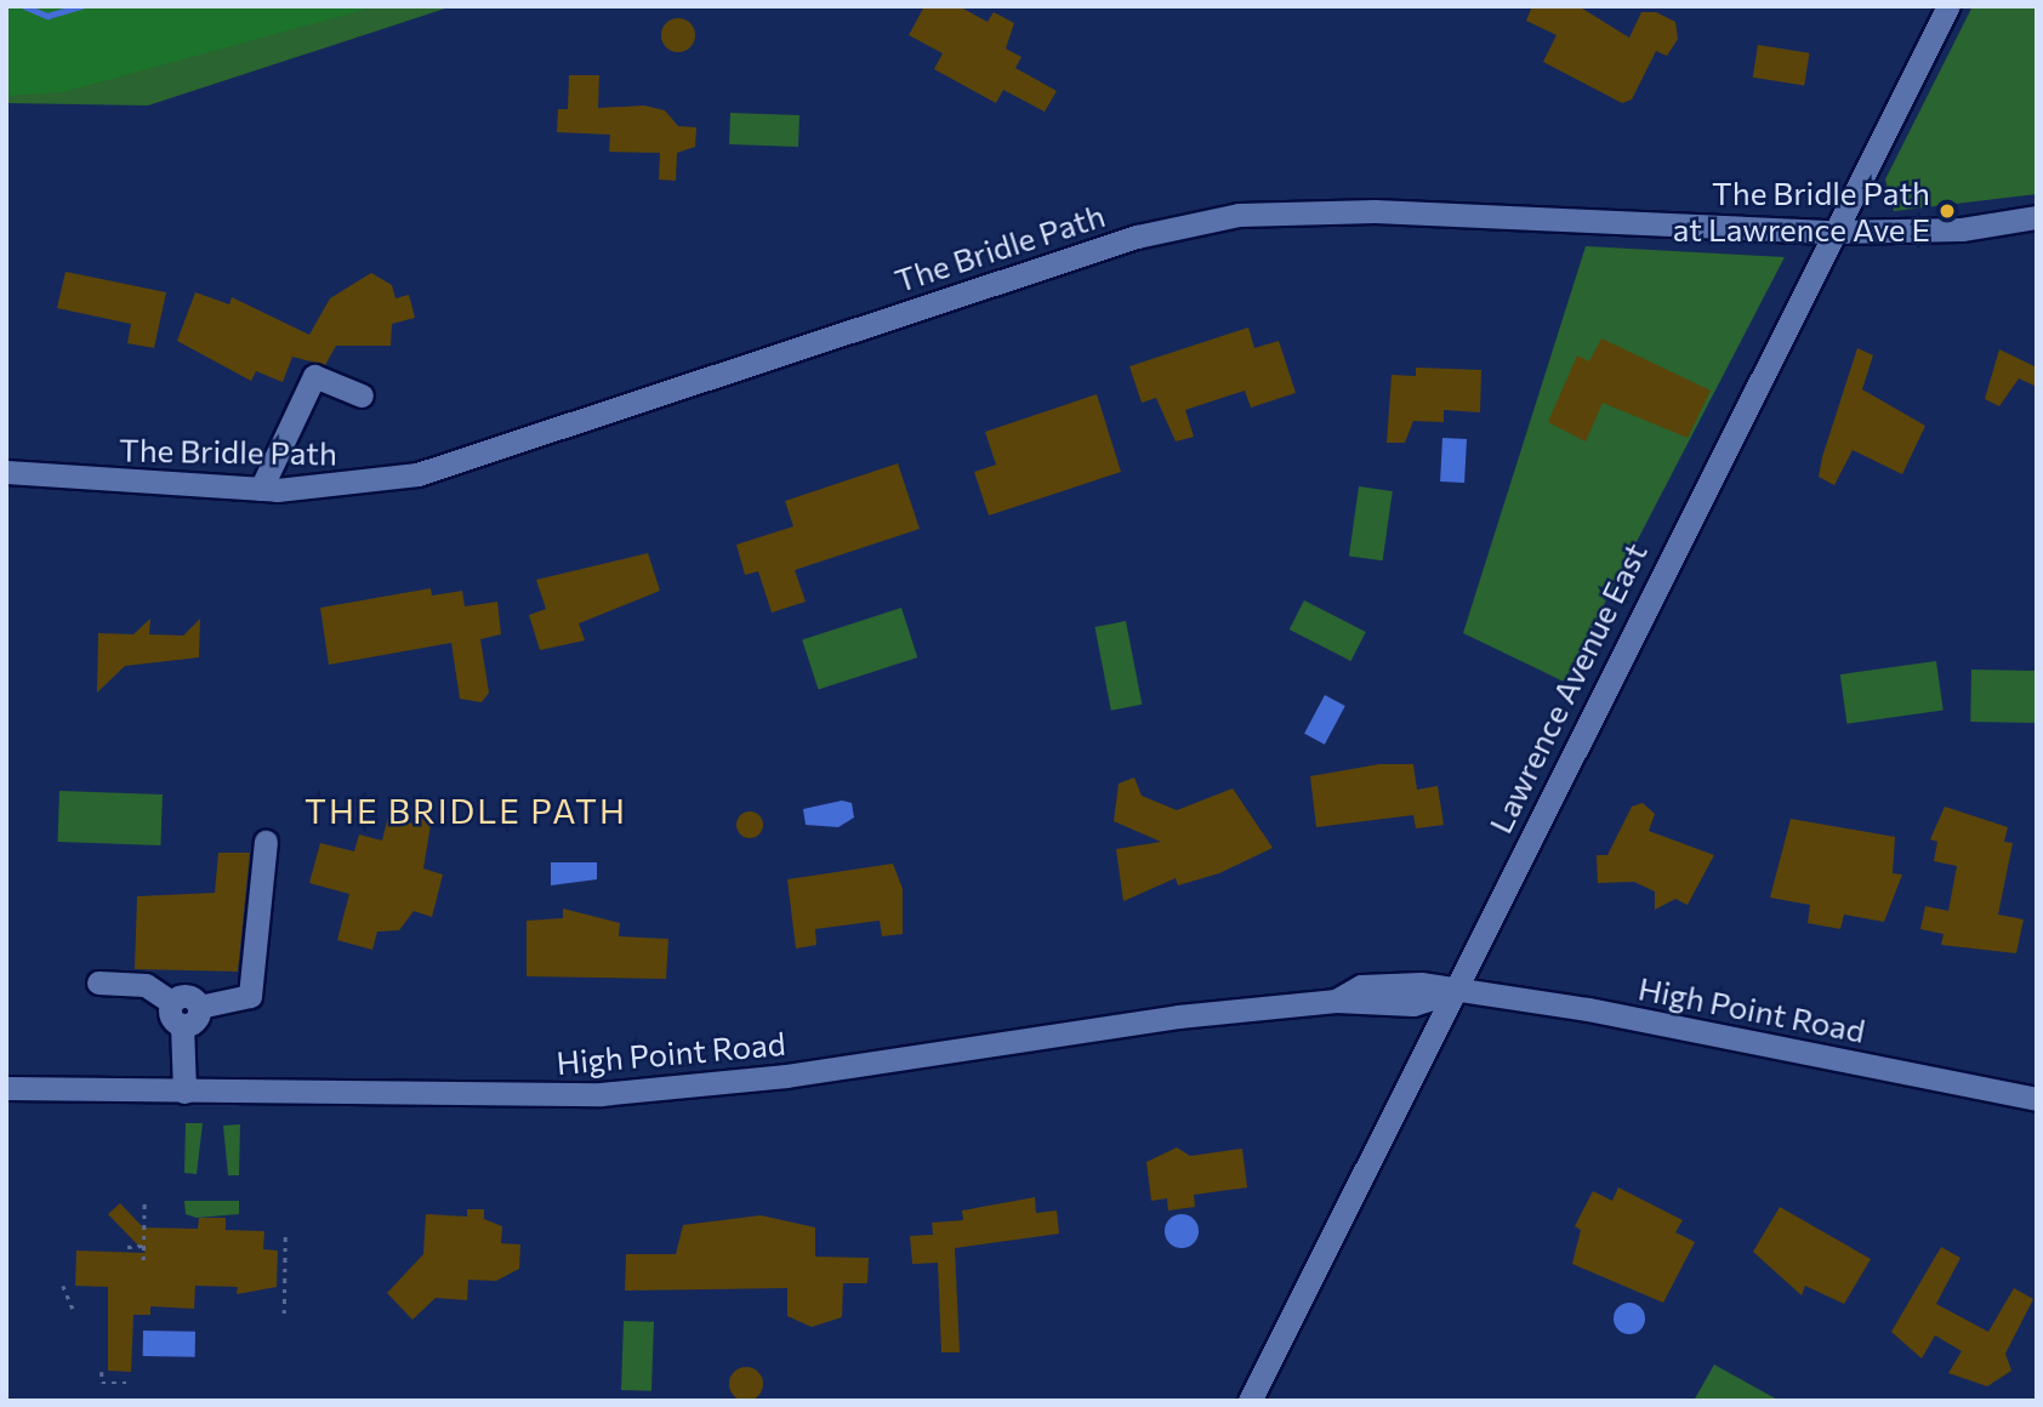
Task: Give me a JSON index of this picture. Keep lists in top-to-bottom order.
{
  "streets": {
    "street": ["The Bridle Path", "Lawrence Avenue East", "High Point Road"]
  },
  "crossings": [
    ["The Bridle Path", "Lawrence Avenue East"],
    ["Lawrence Avenue East", "High Point Road"]
  ],
  "districts": ["THE BRIDLE PATH"],
  "places": ["The Bridle Path at Lawrence Ave E"]
}
